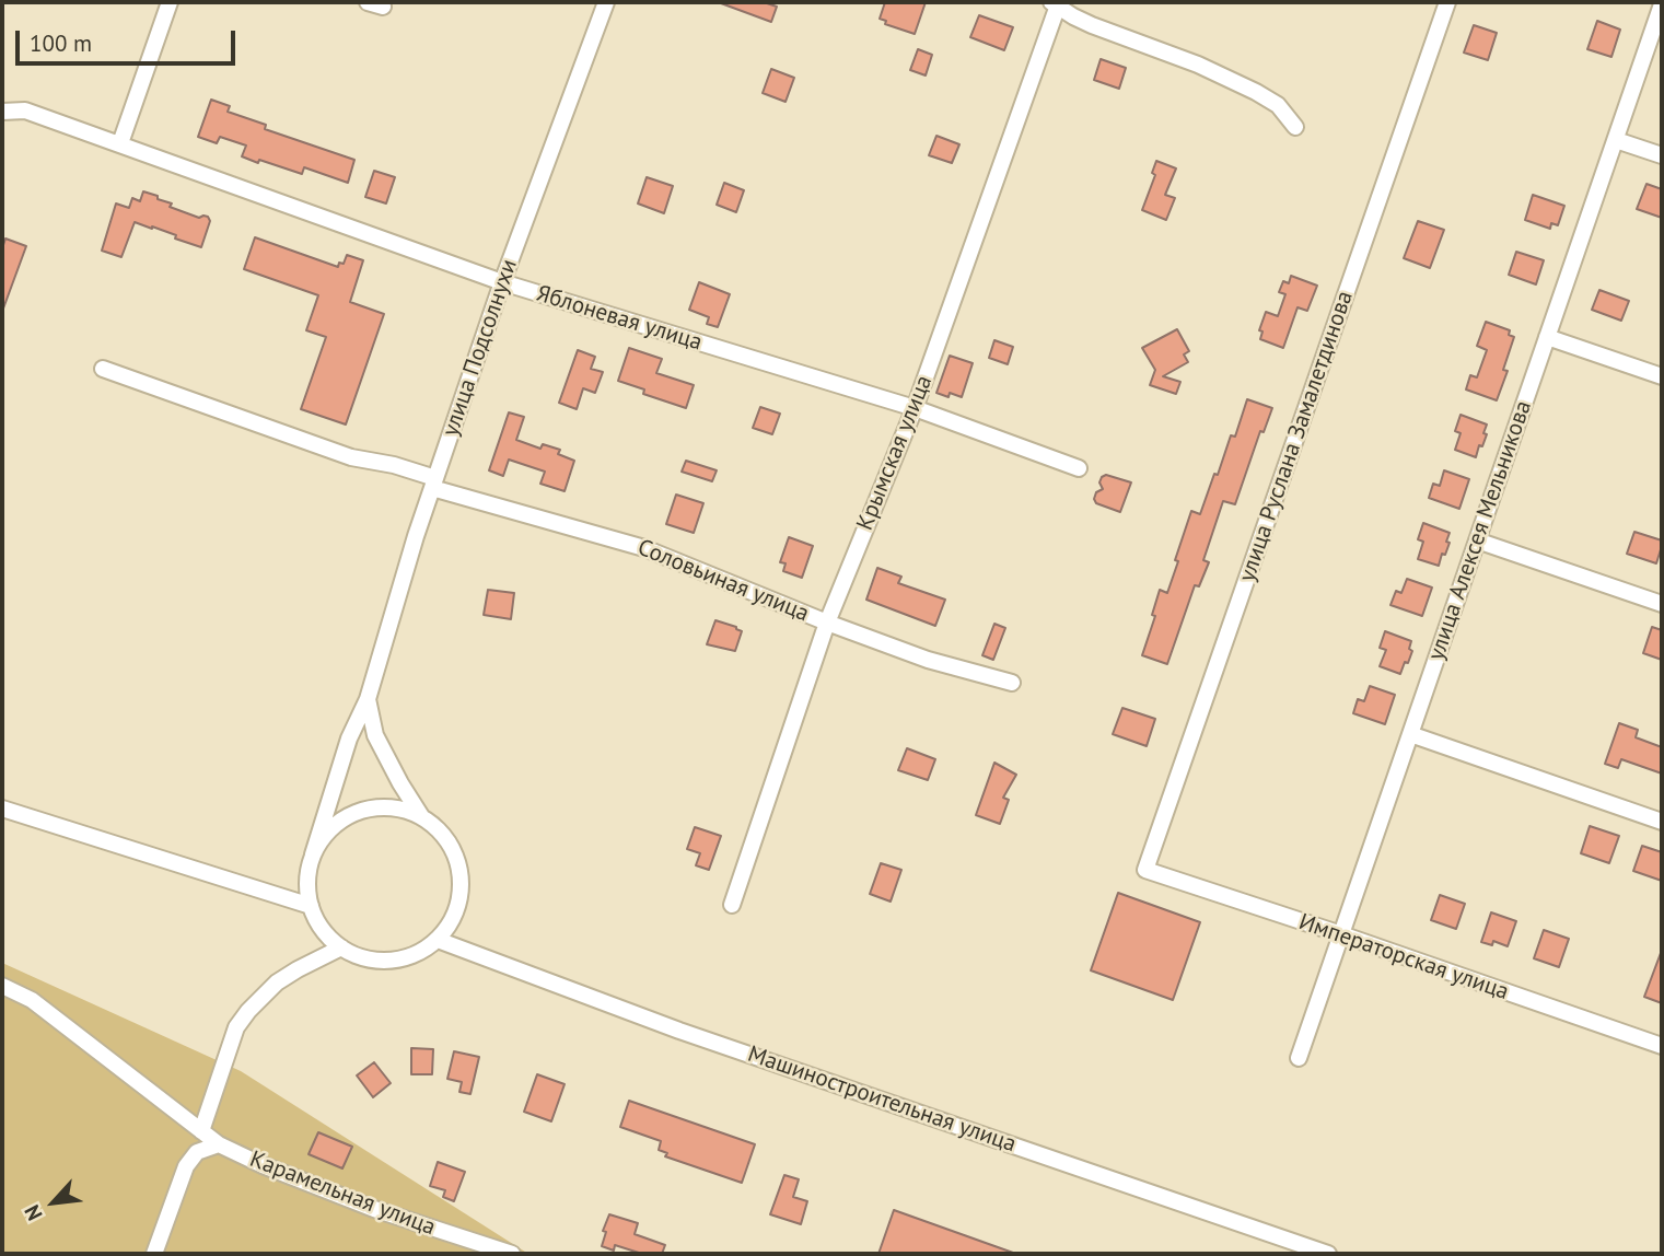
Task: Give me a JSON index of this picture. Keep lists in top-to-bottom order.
{
  "streets": {
    "street": [
      "Яблоневая улица",
      "улица Подсолнухи",
      "улица Руслана Замалетдинова",
      "Крымская улица",
      "улица Алексея Мельникова",
      "Соловьиная улица",
      "Императорская улица",
      "Машиностроительная улица",
      "Карамельная улица"
    ]
  },
  "crossings": [
    ["Яблоневая улица", "улица Подсолнухи"],
    ["Яблоневая улица", "Крымская улица"],
    ["улица Подсолнухи", "Соловьиная улица"],
    ["улица Подсолнухи", "Машиностроительная улица"],
    ["улица Руслана Замалетдинова", "Императорская улица"],
    ["Крымская улица", "Соловьиная улица"],
    ["улица Алексея Мельникова", "Императорская улица"]
  ],
  "scale_bar": "100 m",
  "north": "bottom left"
}
